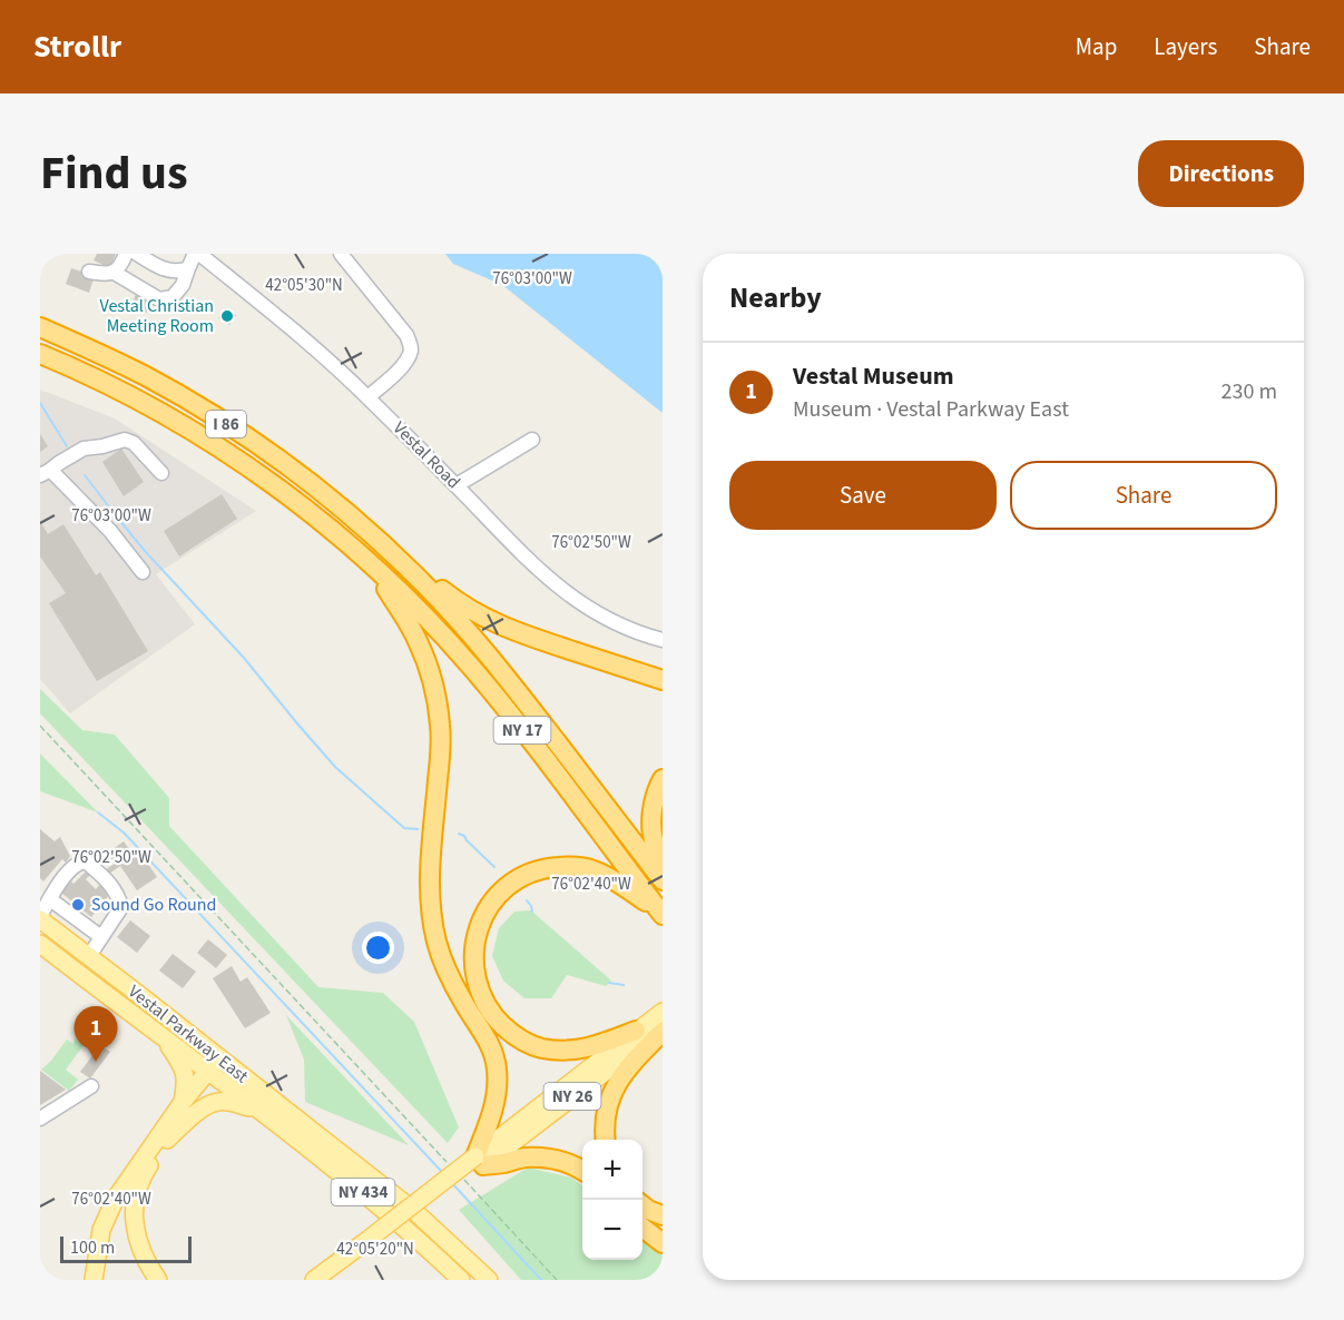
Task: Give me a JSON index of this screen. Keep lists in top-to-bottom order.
{
  "streets": {
    "highway": ["I 86", "NY 17"],
    "main road": ["Vestal Parkway East", "NY 26", "NY 434"],
    "street": ["Vestal Road"]
  },
  "crossings": [
    ["I 86", "NY 17"]
  ],
  "places": ["Vestal Christian Meeting Room", "Sound Go Round"],
  "scale_bar": "100 m",
  "page": {
    "header": "Strollr",
    "nav": ["Map", "Layers", "Share"],
    "title": "Find us",
    "buttons": [
      "Directions",
      ["Save", "Share"]
    ],
    "heading": "Nearby",
    "list": [
      {
        "mark": "1",
        "name": "Vestal Museum",
        "note": "Museum · Vestal Parkway East",
        "value": "230 m"
      }
    ],
    "pins": "1",
    "map_buttons": ["+", "−"],
    "scale": "100 m"
  },
  "coordinates": [
    "76°03'00\"W",
    "42°05'30\"N",
    "76°02'50\"W",
    "76°02'40\"W",
    "42°05'20\"N"
  ]
}
